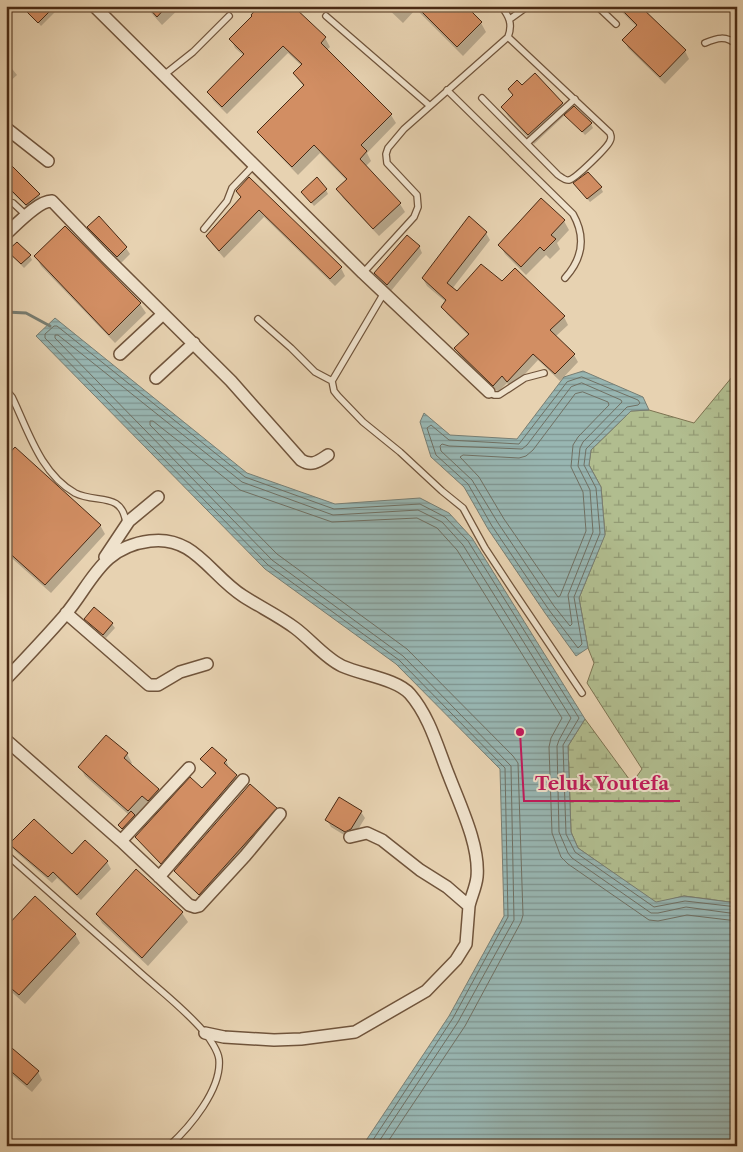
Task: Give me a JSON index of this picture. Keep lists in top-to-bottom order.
{
  "places": ["Teluk Youtefa"]
}
